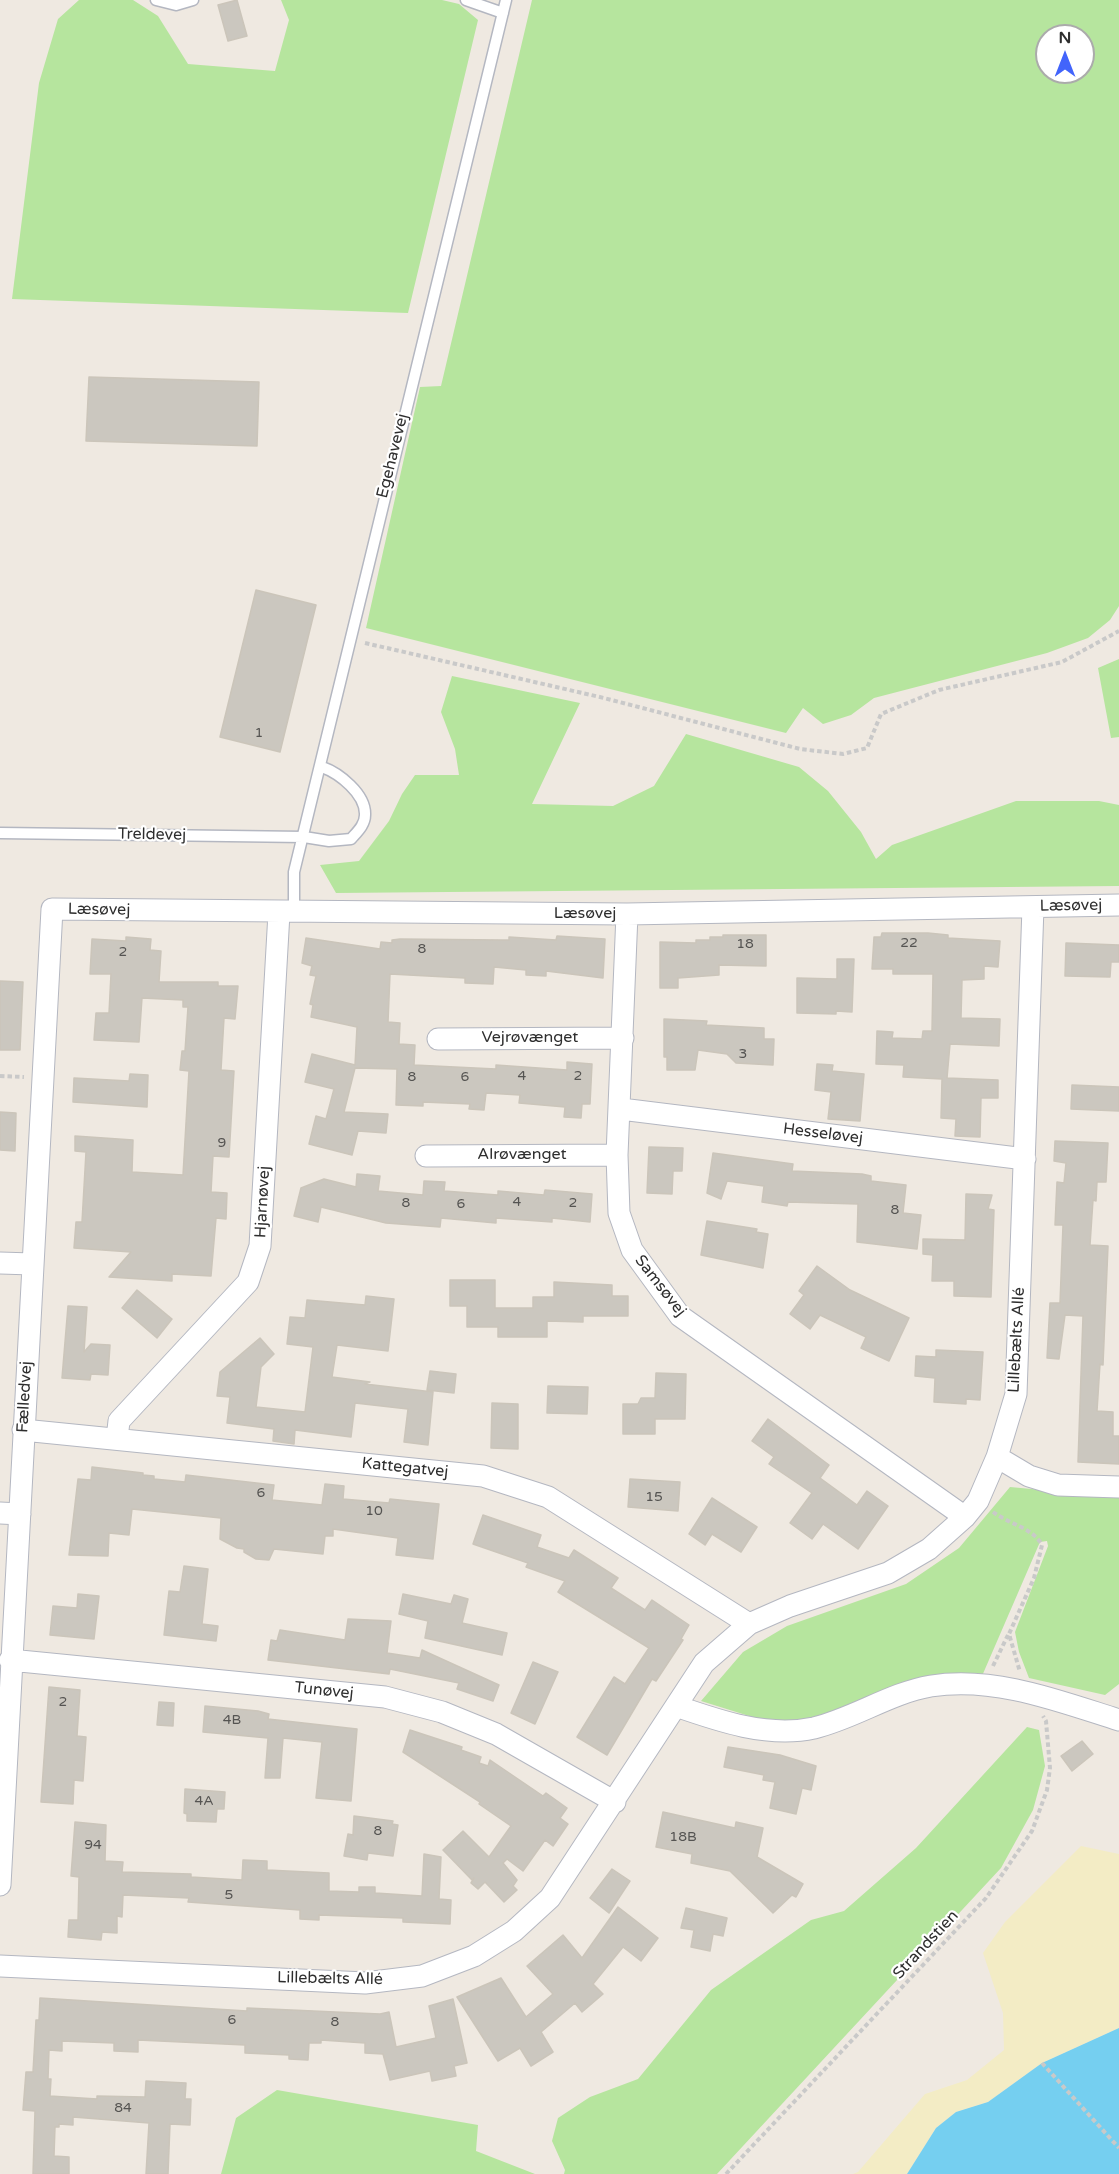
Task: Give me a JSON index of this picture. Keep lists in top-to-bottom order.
{
  "streets": {
    "street": [
      "Læsøvej",
      "Vejrøvænget",
      "Hesseløvej",
      "Alrøvænget",
      "Hjarnøvej",
      "Samsøvej",
      "Lillebælts Allé",
      "Fælledvej",
      "Kattegatvej",
      "Tunøvej"
    ],
    "lane": ["Egehavevej", "Treldevej"],
    "path": ["Strandstien"]
  },
  "crossings": [
    ["Egehavevej", "Treldevej"],
    ["Egehavevej", "Læsøvej"],
    ["Egehavevej", "Hjarnøvej"],
    ["Læsøvej", "Hjarnøvej"],
    ["Læsøvej", "Samsøvej"],
    ["Læsøvej", "Lillebælts Allé"],
    ["Læsøvej", "Fælledvej"],
    ["Vejrøvænget", "Samsøvej"],
    ["Hesseløvej", "Samsøvej"],
    ["Hesseløvej", "Lillebælts Allé"],
    ["Alrøvænget", "Samsøvej"],
    ["Hjarnøvej", "Kattegatvej"],
    ["Samsøvej", "Lillebælts Allé"],
    ["Lillebælts Allé", "Kattegatvej"],
    ["Lillebælts Allé", "Tunøvej"],
    ["Fælledvej", "Kattegatvej"],
    ["Fælledvej", "Tunøvej"]
  ],
  "house_numbers": [
    "1",
    "22",
    "18",
    "8",
    "2",
    "3",
    "4",
    "2",
    "8",
    "6",
    "9",
    "4",
    "8",
    "2",
    "6",
    "8",
    "6",
    "15",
    "10",
    "2",
    "4B",
    "4A",
    "8",
    "18B",
    "94",
    "5",
    "6",
    "8",
    "84"
  ],
  "north": "top"
}
